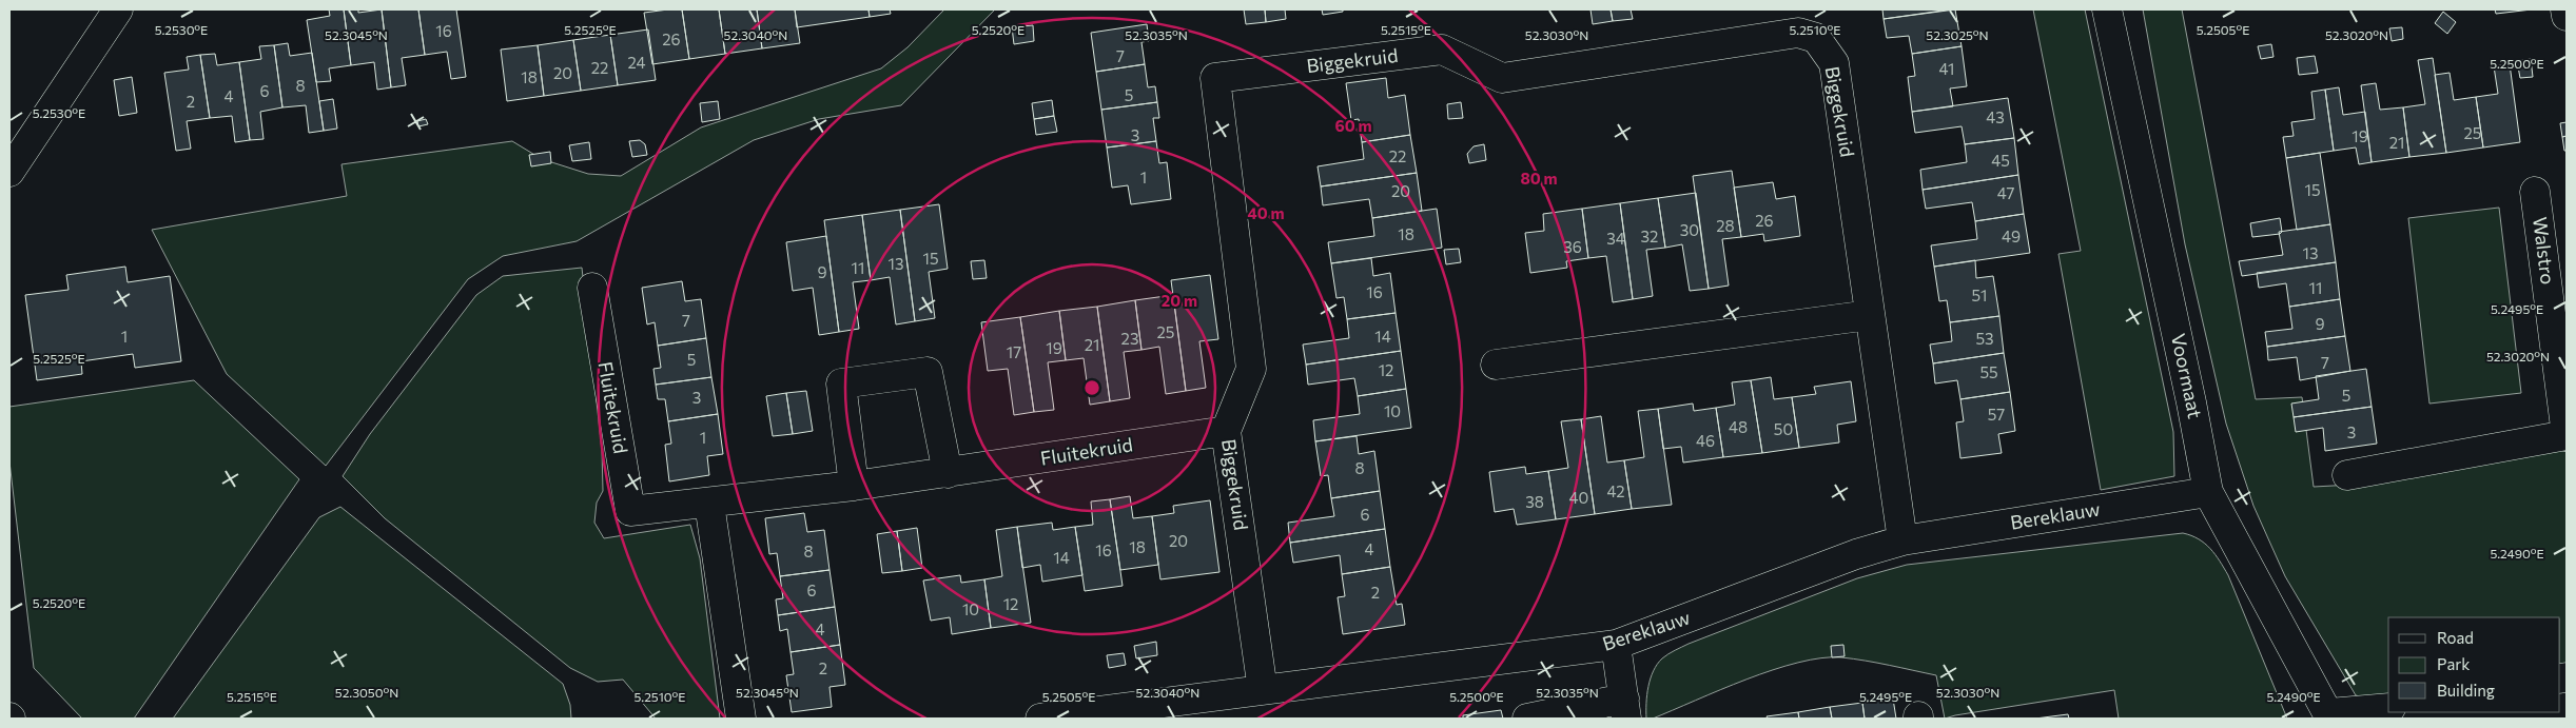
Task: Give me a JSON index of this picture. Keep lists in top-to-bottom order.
{
  "streets": {
    "street": [
      "Biggekruid",
      "Walstro",
      "Voormaat",
      "Fluitekruid",
      "Bereklauw"
    ]
  },
  "crossings": [
    ["Biggekruid", "Fluitekruid"],
    ["Biggekruid", "Bereklauw"],
    ["Voormaat", "Bereklauw"]
  ],
  "house_numbers": [
    "16",
    "26",
    "7",
    "24",
    "22",
    "41",
    "20",
    "18",
    "8",
    "6",
    "5",
    "4",
    "2",
    "43",
    "25",
    "3",
    "19",
    "21",
    "22",
    "45",
    "1",
    "15",
    "20",
    "47",
    "26",
    "28",
    "30",
    "18",
    "32",
    "49",
    "34",
    "36",
    "13",
    "15",
    "13",
    "11",
    "9",
    "11",
    "16",
    "51",
    "7",
    "9",
    "25",
    "1",
    "14",
    "23",
    "53",
    "21",
    "19",
    "17",
    "5",
    "7",
    "12",
    "55",
    "5",
    "3",
    "10",
    "57",
    "48",
    "50",
    "3",
    "1",
    "46",
    "8",
    "42",
    "40",
    "38",
    "6",
    "20",
    "18",
    "4",
    "16",
    "8",
    "14",
    "6",
    "2",
    "12",
    "10",
    "4",
    "2"
  ],
  "legend": ["Road", "Park", "Building"],
  "coordinates": [
    "5.2525°E",
    "5.2530°E",
    "5.2520°E",
    "5.2515°E",
    "5.2510°E",
    "5.2505°E",
    "52.3025°N",
    "52.3020°N",
    "52.3045°N",
    "52.3040°N",
    "52.3035°N",
    "52.3030°N",
    "5.2500°E",
    "5.2495°E",
    "5.2490°E",
    "52.3050°N"
  ],
  "rings": [
    "60 m",
    "80 m",
    "40 m",
    "20 m"
  ]
}
